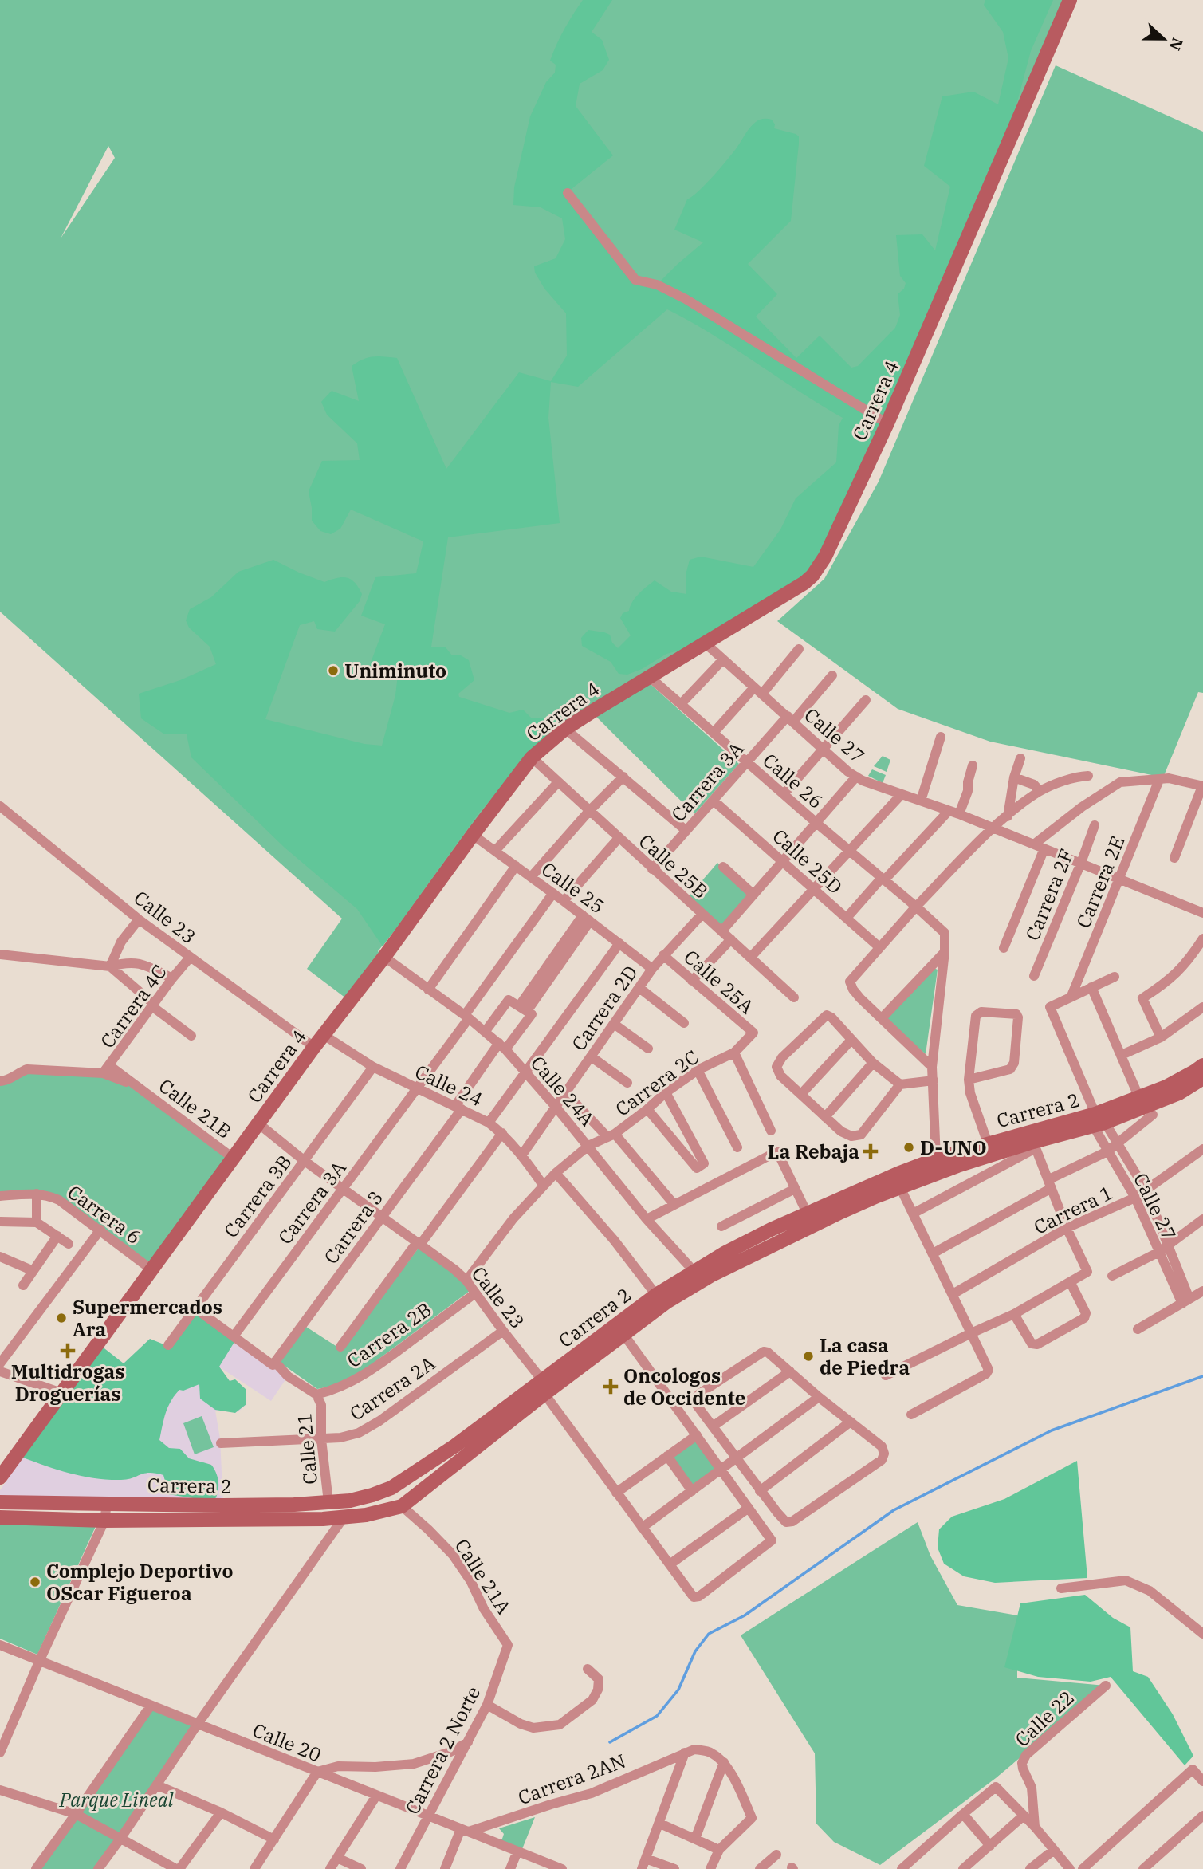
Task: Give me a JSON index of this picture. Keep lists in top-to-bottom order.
{
  "streets": {
    "main road": ["Carrera 4", "Carrera 2"],
    "street": [
      "Calle 27",
      "Calle 26",
      "Carrera 3A",
      "Calle 25D",
      "Calle 25B",
      "Carrera 2E",
      "Calle 25",
      "Carrera 2F",
      "Calle 23",
      "Calle 25A",
      "Carrera 4C",
      "Carrera 2D",
      "Carrera 2C",
      "Calle 24",
      "Calle 24A",
      "Calle 21B",
      "Carrera 3B",
      "Carrera 1",
      "Carrera 6",
      "Carrera 3",
      "Carrera 2B",
      "Carrera 2A",
      "Calle 21",
      "Calle 21A",
      "Calle 22",
      "Calle 20",
      "Carrera 2 Norte",
      "Carrera 2AN"
    ]
  },
  "crossings": [
    ["Carrera 4", "Calle 27"],
    ["Carrera 4", "Calle 26"],
    ["Carrera 4", "Calle 25B"],
    ["Carrera 4", "Calle 25"],
    ["Carrera 4", "Calle 23"],
    ["Carrera 4", "Calle 24"],
    ["Carrera 4", "Calle 24A"],
    ["Carrera 4", "Calle 21B"],
    ["Carrera 4", "Carrera 6"],
    ["Calle 27", "Carrera 3A"],
    ["Calle 27", "Carrera 2E"],
    ["Calle 27", "Carrera 2F"],
    ["Calle 27", "Carrera 2"],
    ["Calle 27", "Carrera 1"],
    ["Calle 26", "Carrera 3A"],
    ["Carrera 3A", "Calle 25D"],
    ["Carrera 3A", "Calle 25B"],
    ["Carrera 3A", "Calle 23"],
    ["Carrera 3A", "Calle 24"],
    ["Calle 25B", "Carrera 2D"],
    ["Calle 25", "Carrera 2D"],
    ["Calle 23", "Carrera 4C"],
    ["Calle 23", "Carrera 2C"],
    ["Calle 23", "Carrera 2"],
    ["Calle 23", "Carrera 3B"],
    ["Calle 23", "Carrera 3"],
    ["Calle 23", "Carrera 2B"],
    ["Calle 23", "Carrera 2A"],
    ["Calle 25A", "Carrera 2D"],
    ["Calle 25A", "Carrera 2C"],
    ["Carrera 4C", "Calle 21B"],
    ["Carrera 2D", "Calle 24"],
    ["Carrera 2D", "Calle 24A"],
    ["Carrera 2C", "Calle 24"],
    ["Carrera 2C", "Calle 24A"],
    ["Calle 24", "Carrera 3B"],
    ["Calle 24", "Carrera 3"],
    ["Calle 24A", "Carrera 2"],
    ["Carrera 2", "Calle 21"],
    ["Carrera 2", "Calle 21A"],
    ["Carrera 2B", "Calle 21"],
    ["Carrera 2A", "Calle 21"],
    ["Calle 21A", "Carrera 2 Norte"],
    ["Calle 20", "Carrera 2 Norte"],
    ["Calle 20", "Carrera 2AN"]
  ],
  "parks": ["Parque Lineal"],
  "places": {
    "other": [
      "Uniminuto",
      "D-UNO",
      "Supermercados Ara",
      "La casa de Piedra",
      "Complejo Deportivo OScar Figueroa"
    ],
    "health": ["La Rebaja", "Multidrogas Droguerías", "Oncologos de Occidente"]
  },
  "north": "right"
}
